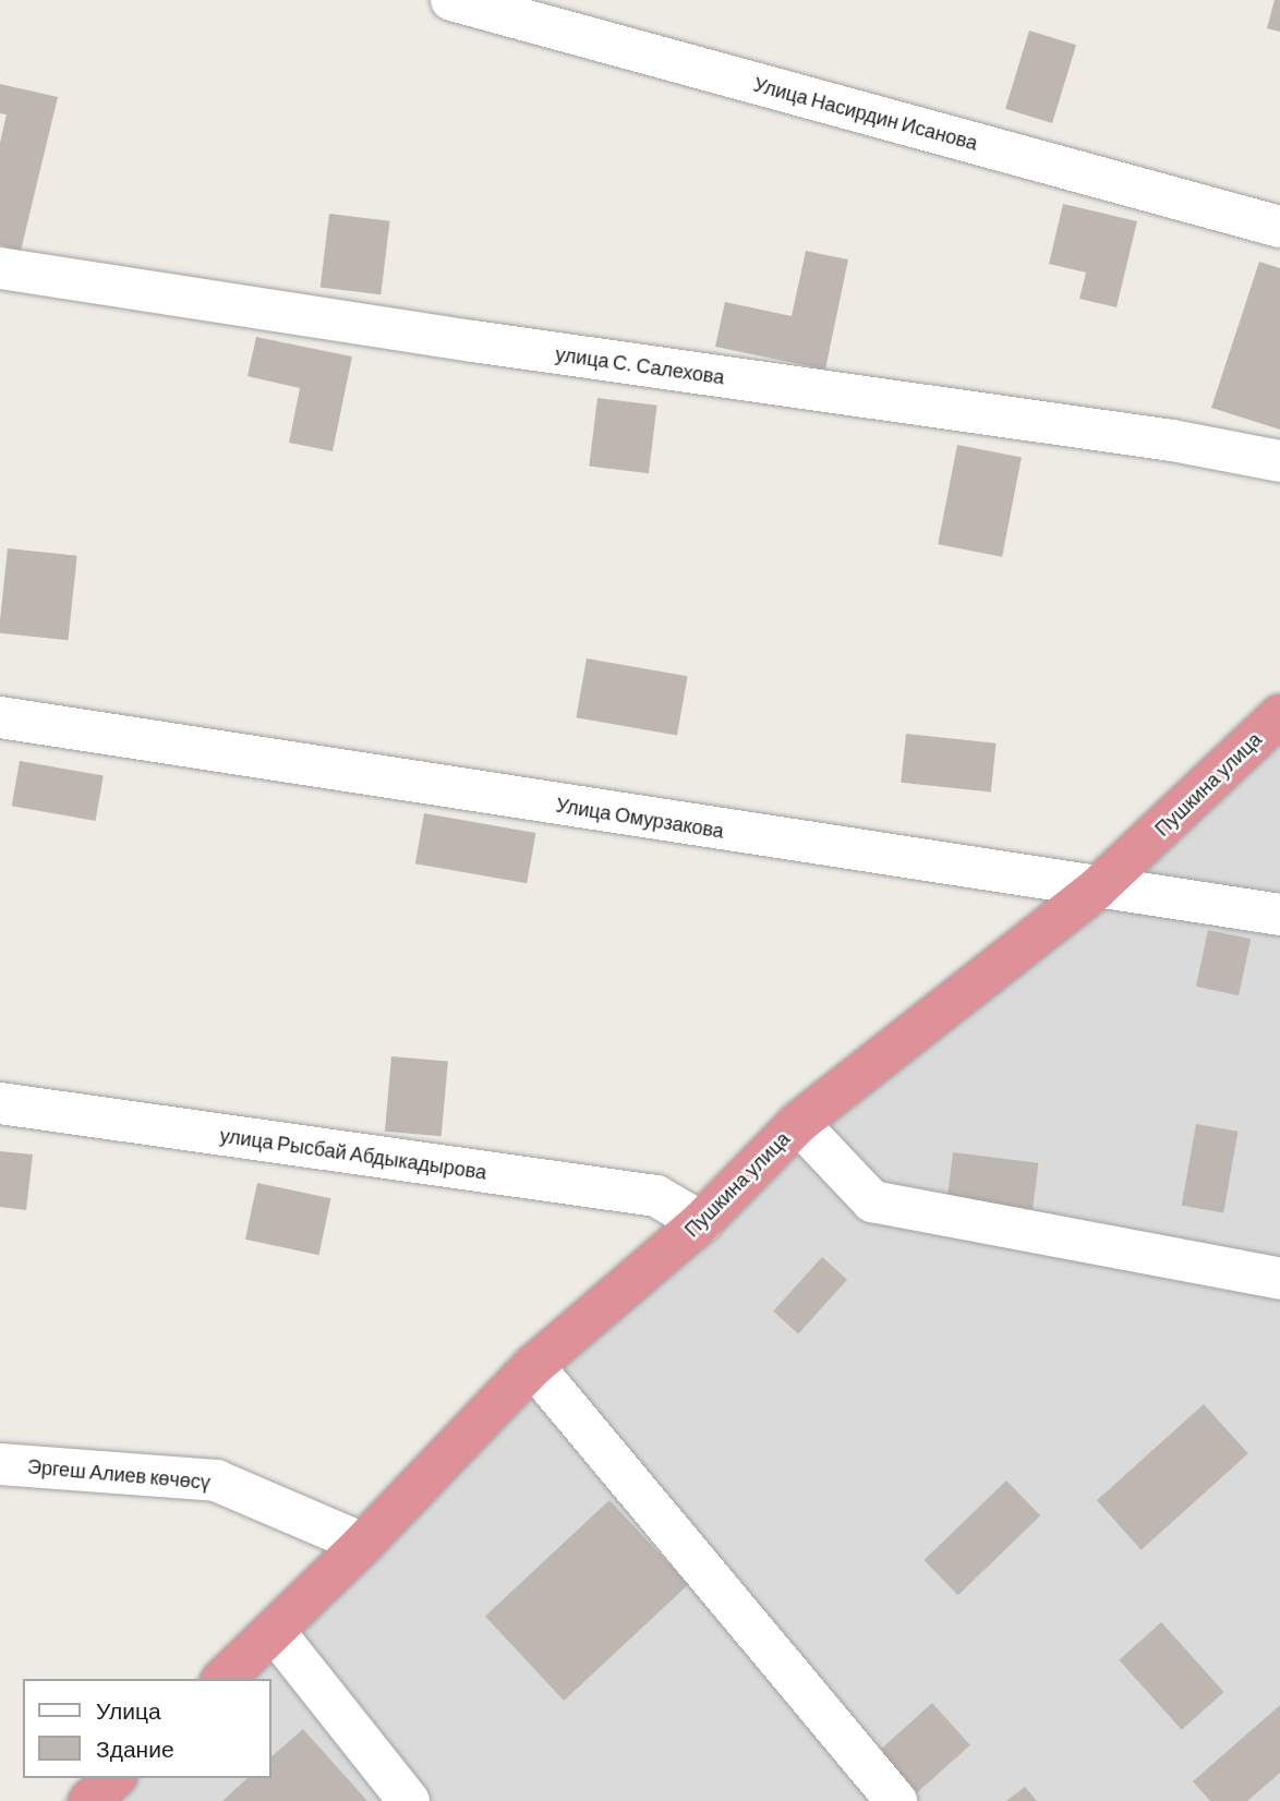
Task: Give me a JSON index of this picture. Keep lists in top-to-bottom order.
{
  "streets": {
    "highway": ["Пушкина улица"],
    "street": [
      "Улица Насирдин Исанова",
      "улица С. Салехова",
      "Улица Омурзакова",
      "улица Рысбай Абдыкадырова",
      "Эргеш Алиев көчөсү"
    ]
  },
  "crossings": [
    ["Пушкина улица", "Улица Омурзакова"],
    ["Пушкина улица", "улица Рысбай Абдыкадырова"],
    ["Пушкина улица", "Эргеш Алиев көчөсү"]
  ],
  "legend": ["Улица", "Здание"]
}
